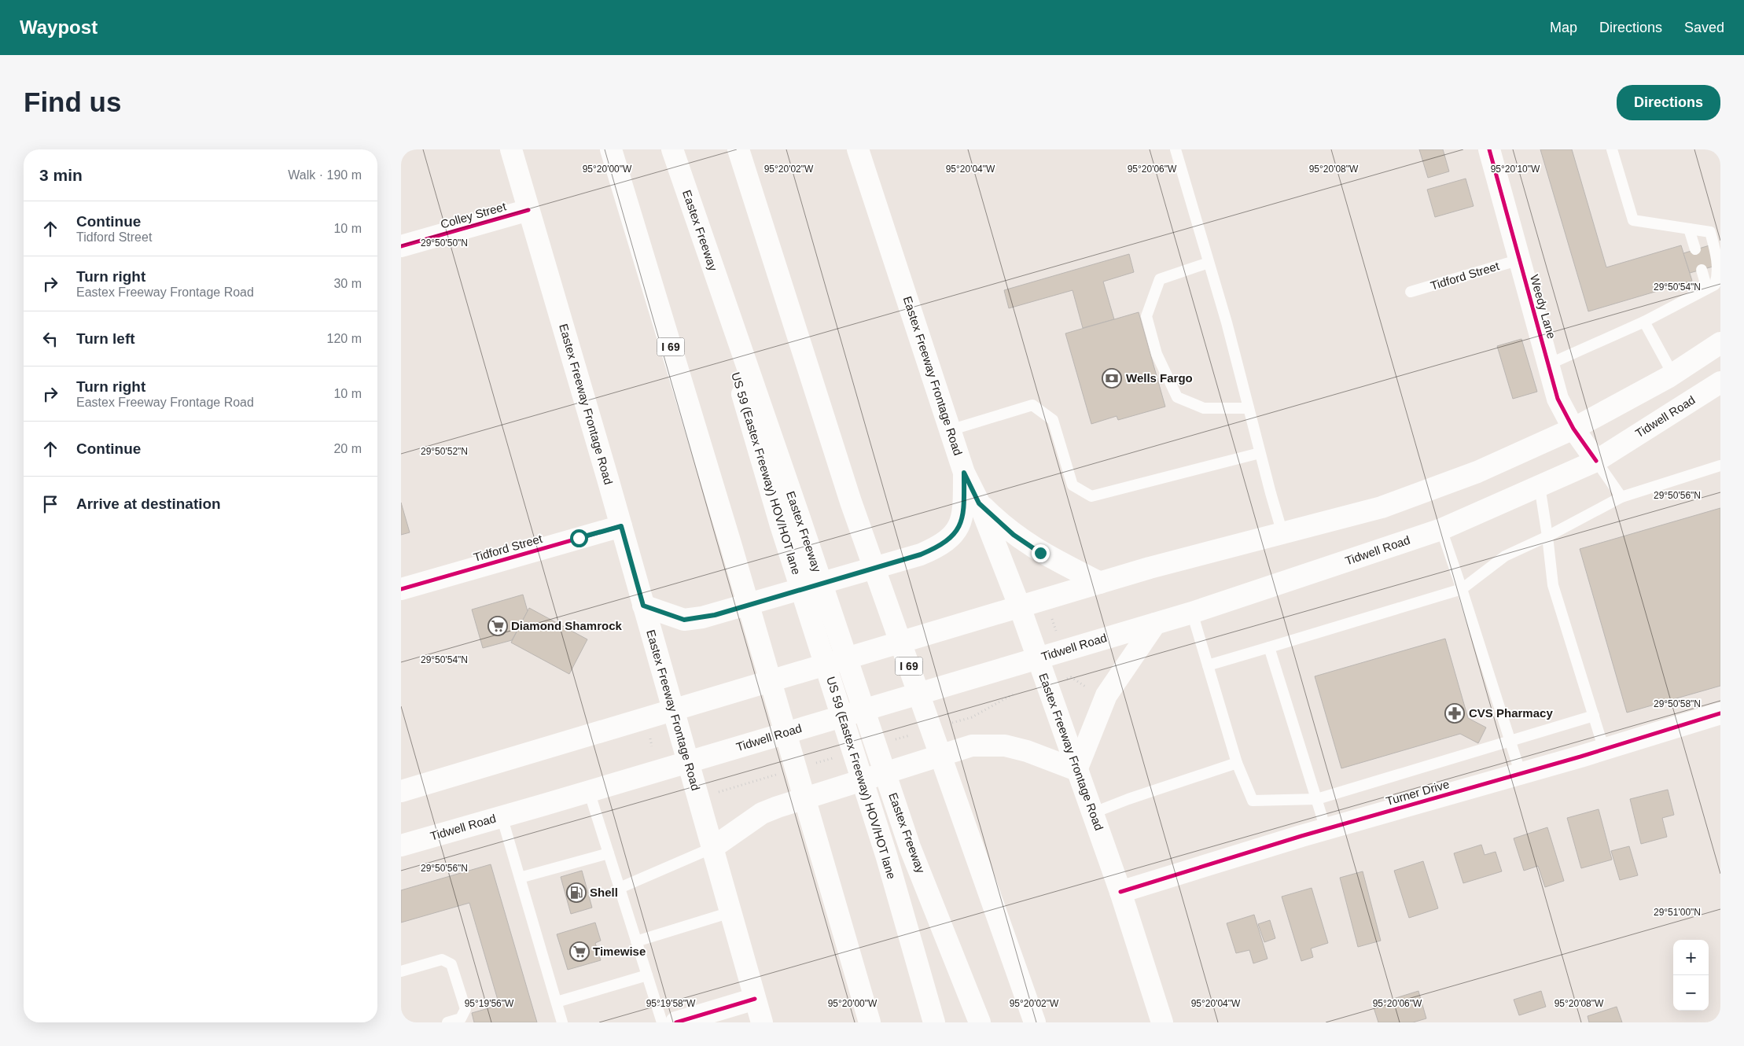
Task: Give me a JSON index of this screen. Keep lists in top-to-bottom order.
{
  "streets": {
    "main road": [
      "Colley Street",
      "Eastex Freeway",
      "Tidford Street",
      "Weedy Lane",
      "I 69",
      "Eastex Freeway Frontage Road",
      "Tidwell Road",
      "US 59 (Eastex Freeway) HOV/HOT lane",
      "Turner Drive"
    ]
  },
  "crossings": [
    ["Colley Street", "Eastex Freeway Frontage Road"],
    ["Eastex Freeway", "US 59 (Eastex Freeway) HOV/HOT lane"],
    ["Tidford Street", "Weedy Lane"],
    ["Tidford Street", "Eastex Freeway Frontage Road"],
    ["Weedy Lane", "Tidwell Road"],
    ["Eastex Freeway Frontage Road", "Tidwell Road"],
    ["Eastex Freeway Frontage Road", "Turner Drive"]
  ],
  "places": {
    "bank": ["Wells Fargo"],
    "supermarket": ["Diamond Shamrock", "Timewise"],
    "pharmacy": ["CVS Pharmacy"],
    "fuel station": ["Shell"]
  },
  "page": {
    "header": "Waypost",
    "nav": ["Map", "Directions", "Saved"],
    "buttons": "Directions",
    "title": "Find us",
    "heading": ["3 min", "Walk · 190 m"],
    "list": [
      ["Continue", "Tidford Street", "10 m"],
      ["Turn right", "Eastex Freeway Frontage Road", "30 m"],
      ["Turn left", "120 m"],
      ["Turn right", "Eastex Freeway Frontage Road", "10 m"],
      ["Continue", "20 m"],
      "Arrive at destination"
    ],
    "map_buttons": ["+", "−"]
  },
  "coordinates": [
    "95°20'00\"W",
    "95°20'02\"W",
    "95°20'04\"W",
    "95°20'06\"W",
    "95°20'08\"W",
    "95°20'10\"W",
    "29°50'50\"N",
    "29°50'54\"N",
    "29°50'52\"N",
    "29°50'56\"N",
    "29°50'58\"N",
    "29°51'00\"N",
    "95°19'56\"W",
    "95°19'58\"W"
  ]
}
